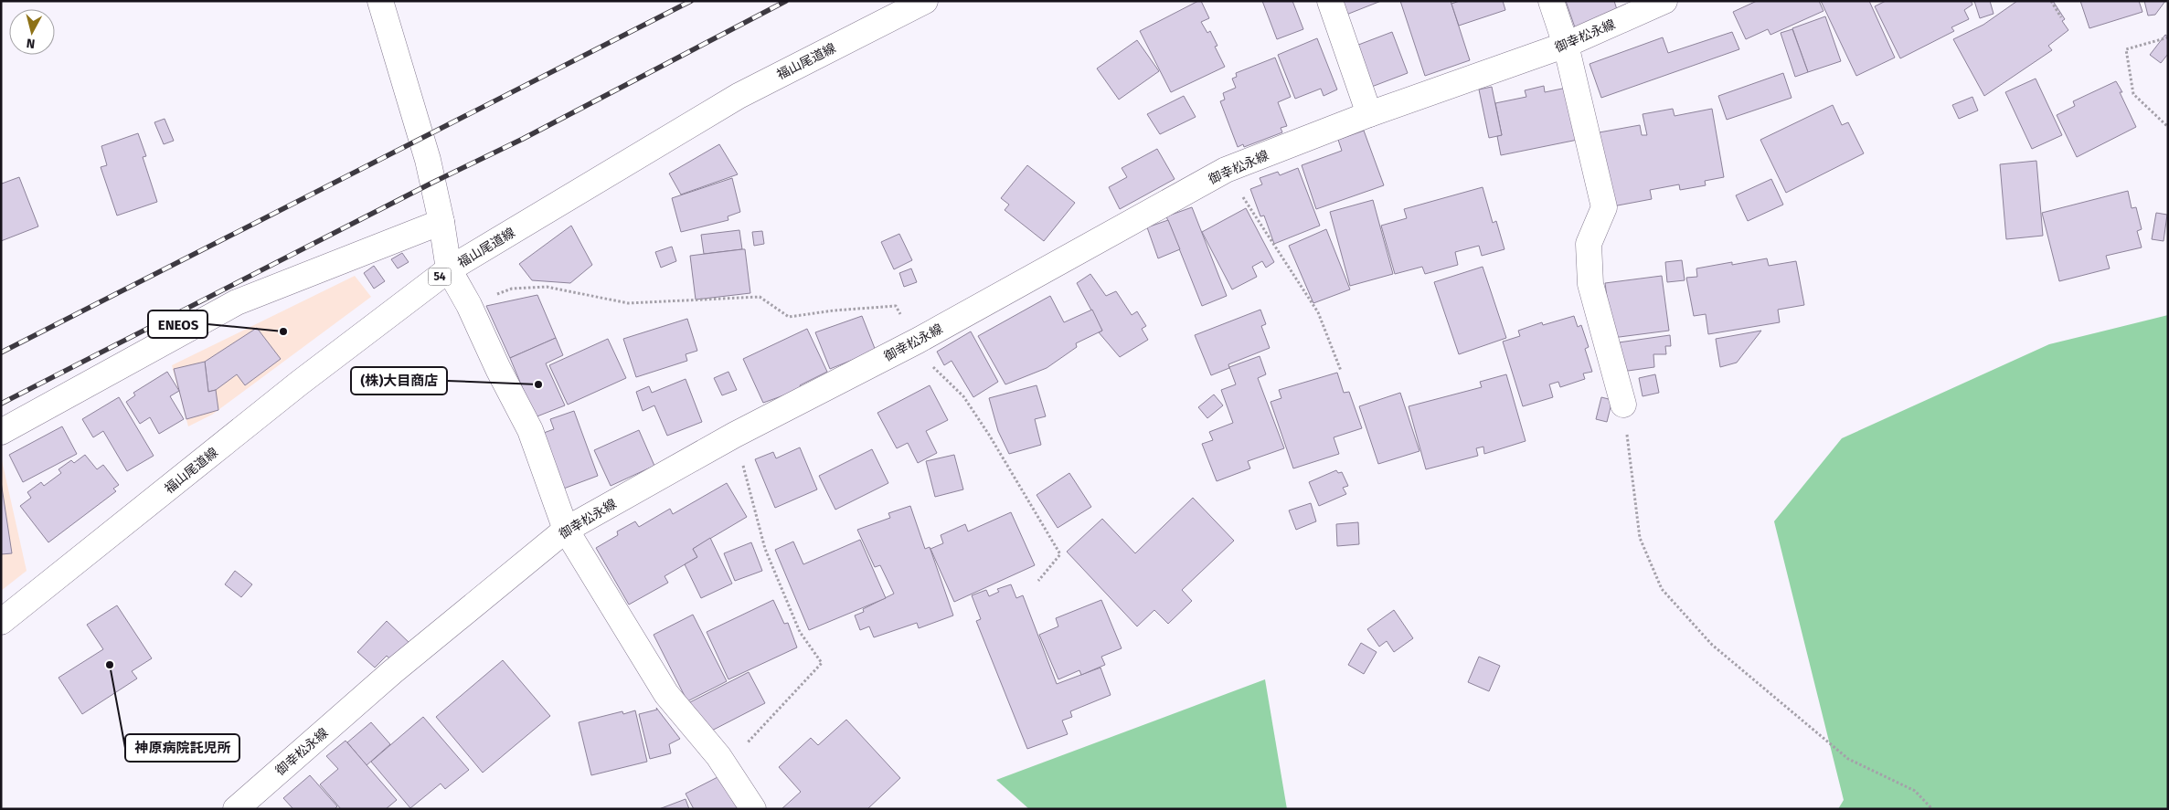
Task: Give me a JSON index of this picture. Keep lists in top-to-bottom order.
{
  "streets": {
    "main road": ["御幸松永線", "福山尾道線", "54"]
  },
  "places": ["ENEOS", "(株)大目商店", "神原病院託児所"],
  "north": "bottom"
}
